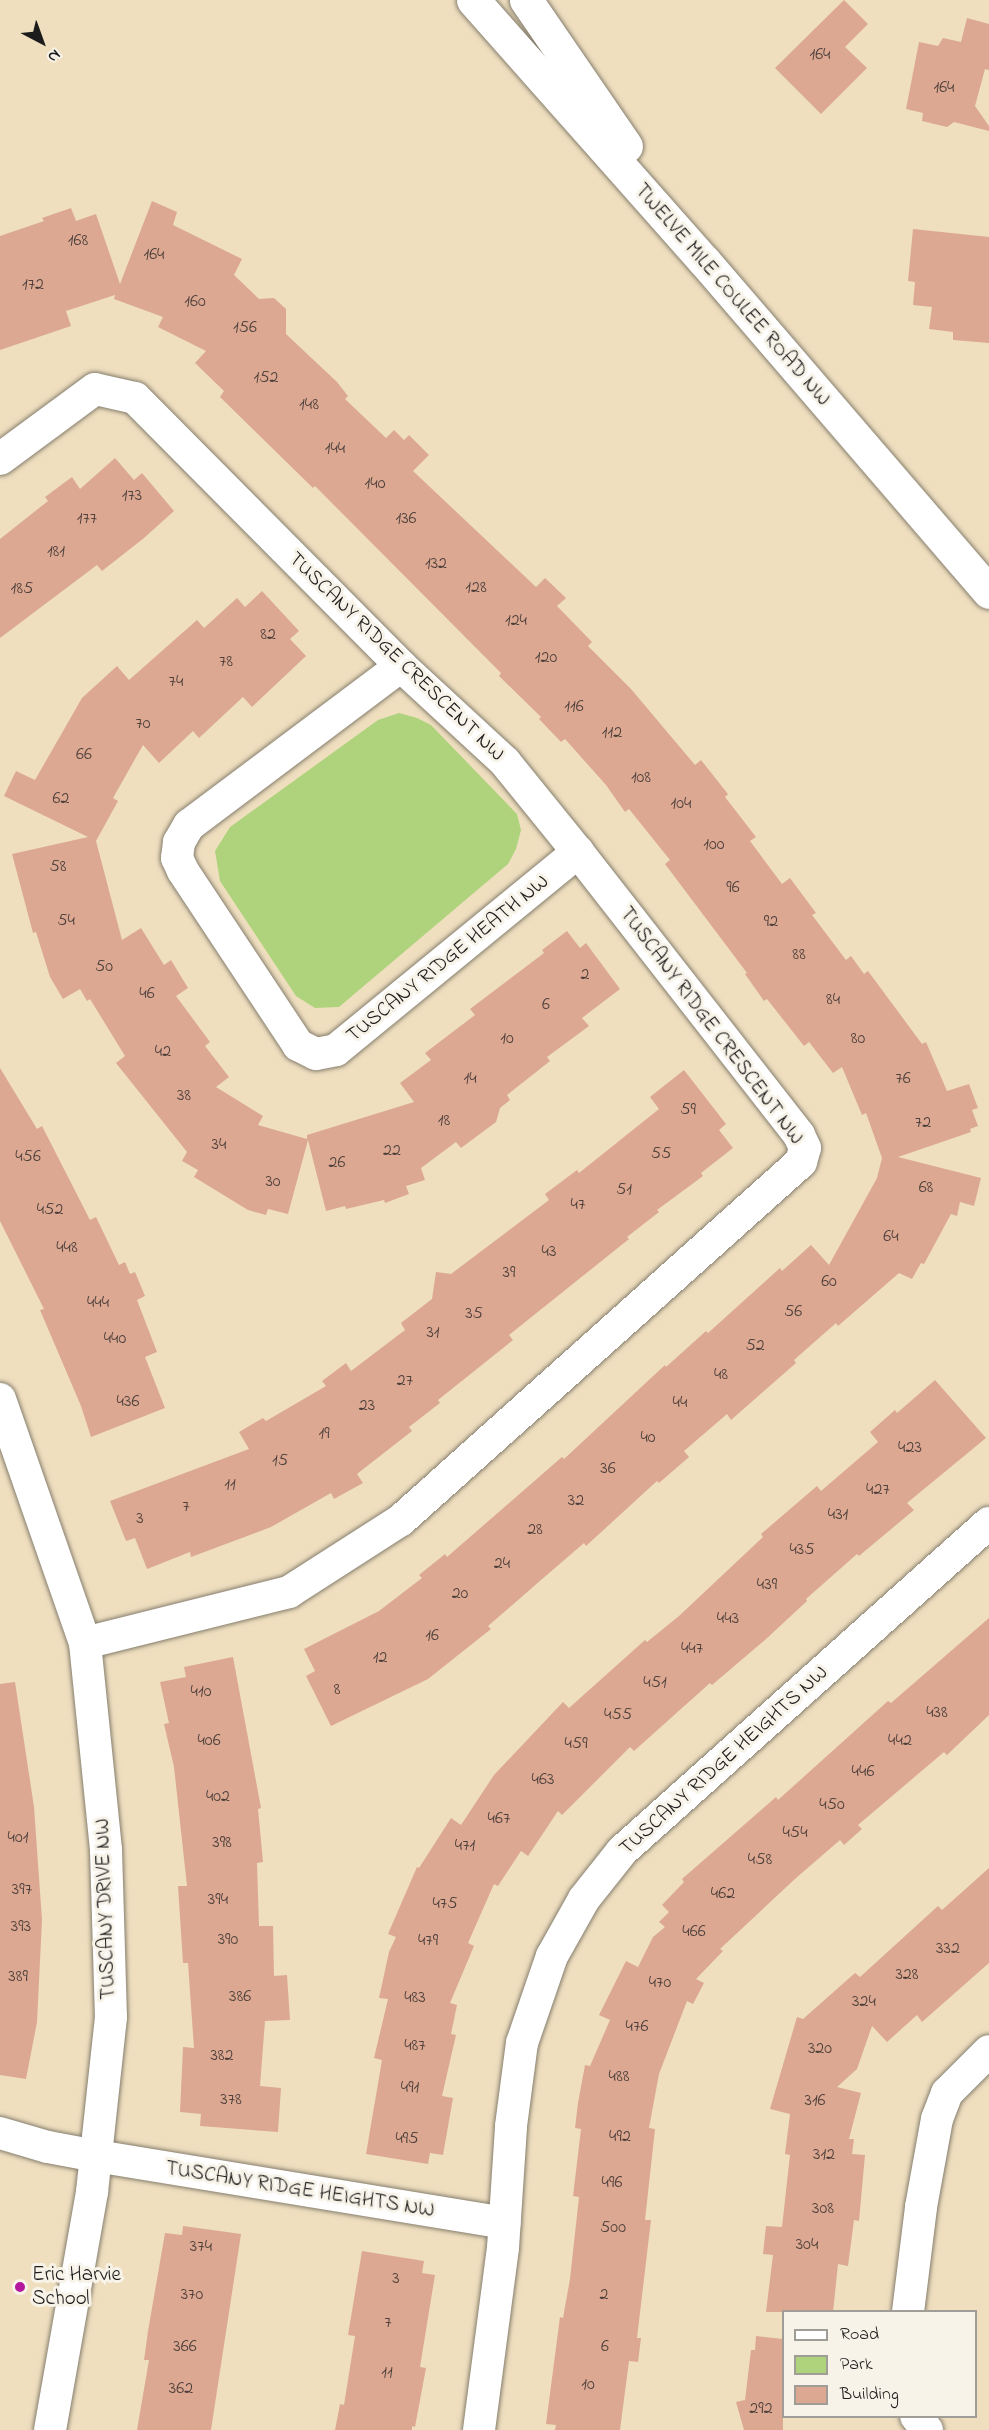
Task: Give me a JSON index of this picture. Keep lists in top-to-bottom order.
{
  "streets": {
    "street": [
      "TWELVE MILE COULEE ROAD NW",
      "TUSCANY RIDGE CRESCENT NW",
      "TUSCANY RIDGE HEATH NW",
      "TUSCANY RIDGE HEIGHTS NW",
      "TUSCANY DRIVE NW"
    ]
  },
  "crossings": [
    ["TUSCANY RIDGE CRESCENT NW", "TUSCANY RIDGE HEATH NW"],
    ["TUSCANY RIDGE CRESCENT NW", "TUSCANY DRIVE NW"],
    ["TUSCANY RIDGE HEIGHTS NW", "TUSCANY DRIVE NW"]
  ],
  "places": ["Eric Harvie School"],
  "house_numbers": [
    "164",
    "164",
    "168",
    "164",
    "172",
    "160",
    "156",
    "152",
    "148",
    "144",
    "140",
    "173",
    "177",
    "136",
    "181",
    "132",
    "128",
    "185",
    "124",
    "82",
    "120",
    "78",
    "74",
    "116",
    "70",
    "112",
    "66",
    "108",
    "62",
    "104",
    "100",
    "58",
    "96",
    "54",
    "92",
    "88",
    "50",
    "2",
    "46",
    "84",
    "6",
    "10",
    "80",
    "42",
    "14",
    "76",
    "38",
    "59",
    "18",
    "72",
    "34",
    "22",
    "55",
    "456",
    "26",
    "30",
    "68",
    "51",
    "47",
    "452",
    "64",
    "448",
    "43",
    "39",
    "60",
    "444",
    "56",
    "35",
    "31",
    "440",
    "52",
    "48",
    "27",
    "436",
    "44",
    "23",
    "19",
    "40",
    "423",
    "15",
    "36",
    "11",
    "427",
    "32",
    "7",
    "431",
    "3",
    "28",
    "435",
    "24",
    "439",
    "20",
    "443",
    "16",
    "447",
    "12",
    "451",
    "8",
    "410",
    "438",
    "455",
    "406",
    "442",
    "459",
    "446",
    "463",
    "402",
    "450",
    "467",
    "454",
    "401",
    "398",
    "471",
    "458",
    "397",
    "462",
    "394",
    "475",
    "393",
    "466",
    "390",
    "479",
    "332",
    "328",
    "389",
    "470",
    "386",
    "483",
    "324",
    "476",
    "487",
    "320",
    "382",
    "488",
    "491",
    "378",
    "316",
    "492",
    "495",
    "312",
    "496",
    "308",
    "500",
    "304",
    "374",
    "3",
    "370",
    "2",
    "7",
    "366",
    "6",
    "11",
    "10",
    "362",
    "292"
  ],
  "legend": ["Road", "Park", "Building"],
  "north": "bottom right"
}
